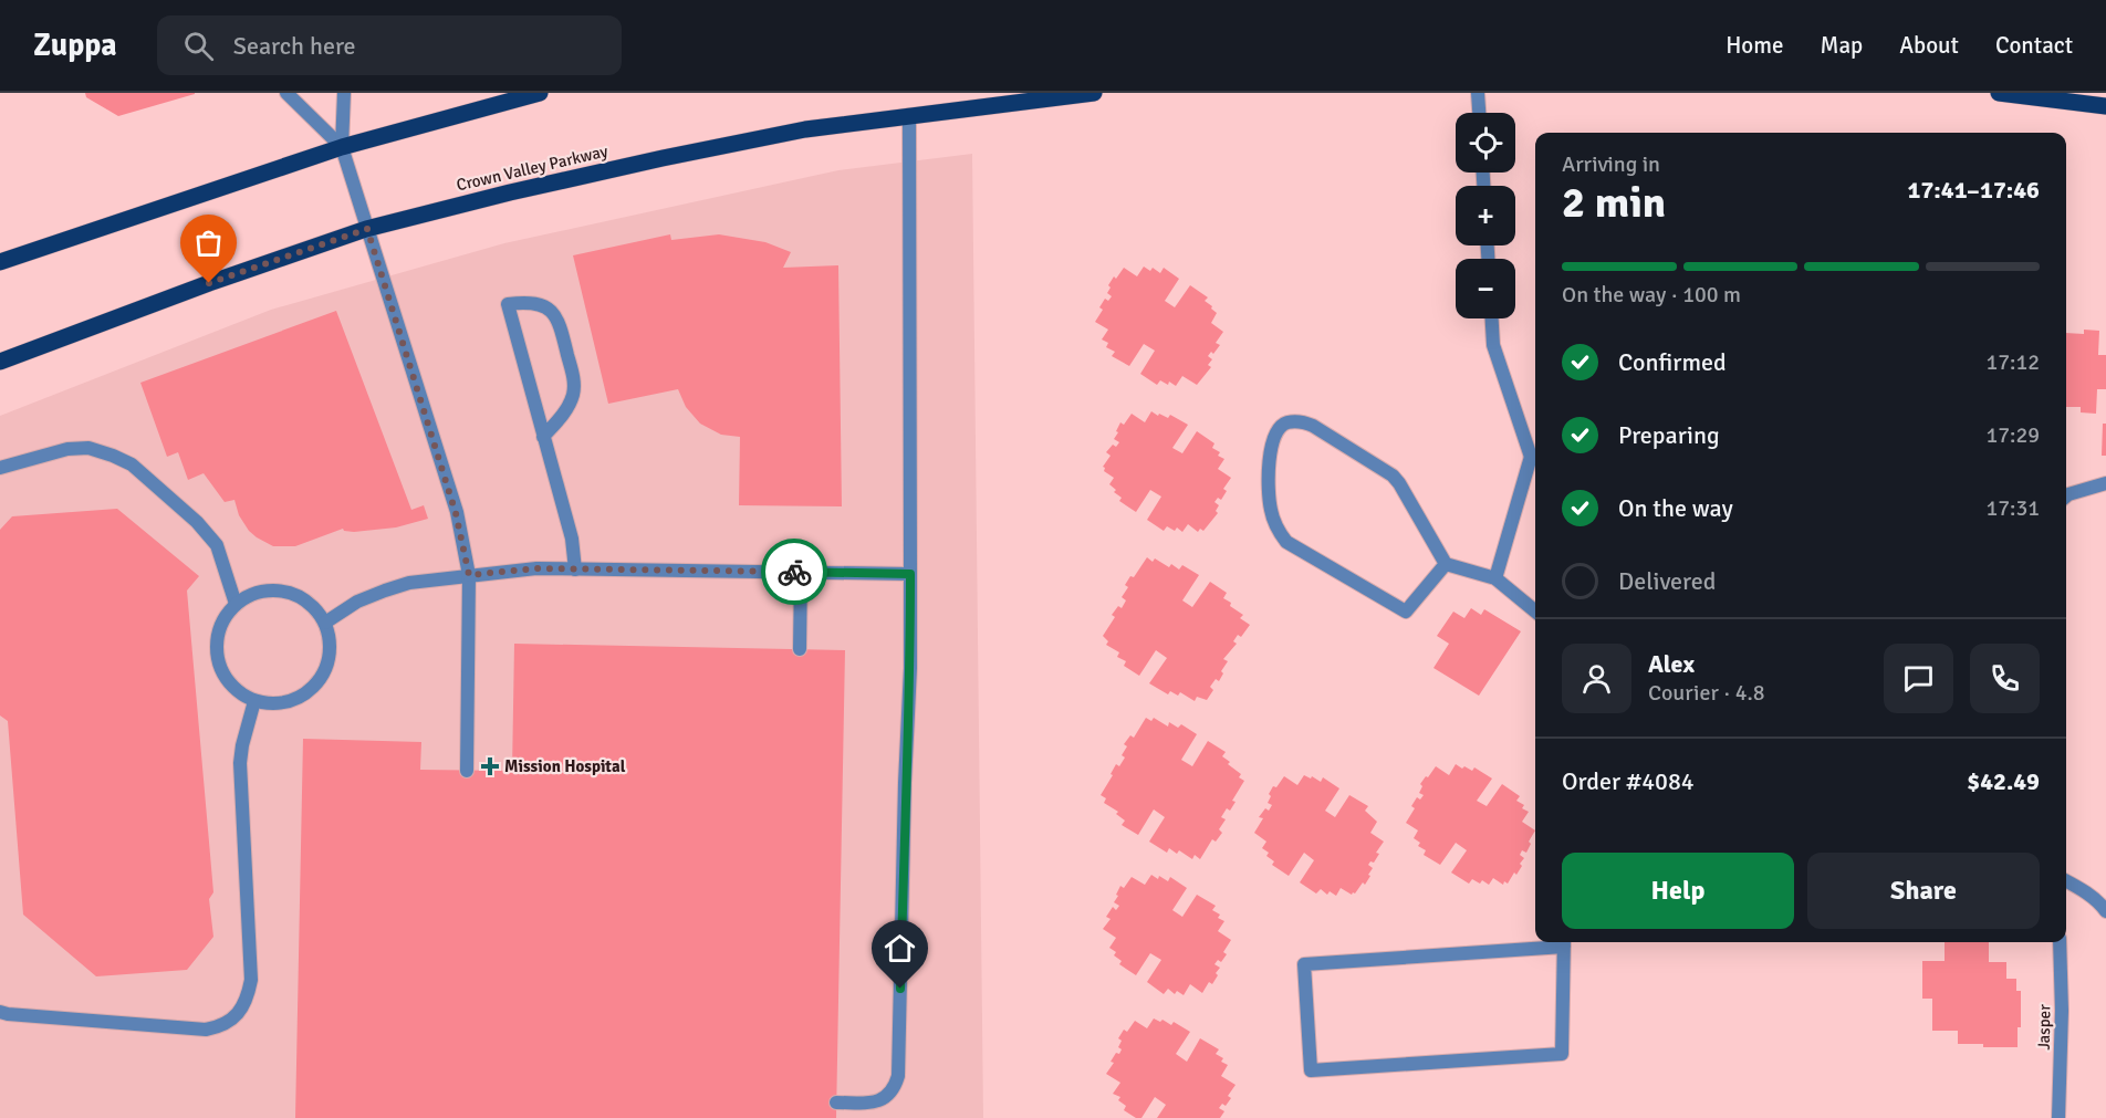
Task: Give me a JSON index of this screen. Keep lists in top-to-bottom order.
{
  "streets": {
    "main road": ["Crown Valley Parkway"],
    "street": ["Jasper"]
  },
  "places": {
    "health": ["Mission Hospital"]
  },
  "page": {
    "header": "Zuppa",
    "search": "Search here",
    "nav": [
      "Home",
      "Map",
      "About",
      "Contact"
    ],
    "map_buttons": ["+", "−"],
    "heading": ["2 min", "Arriving in", "17:41–17:46"],
    "panel": [
      "Alex",
      "Courier · 4.8",
      "Order #4084",
      "$42.49"
    ],
    "bar": "On the way · 100 m",
    "list": [
      ["Confirmed", "17:12"],
      ["Preparing", "17:29"],
      ["On the way", "17:31"],
      "Delivered"
    ],
    "buttons": ["Help", "Share"]
  }
}
